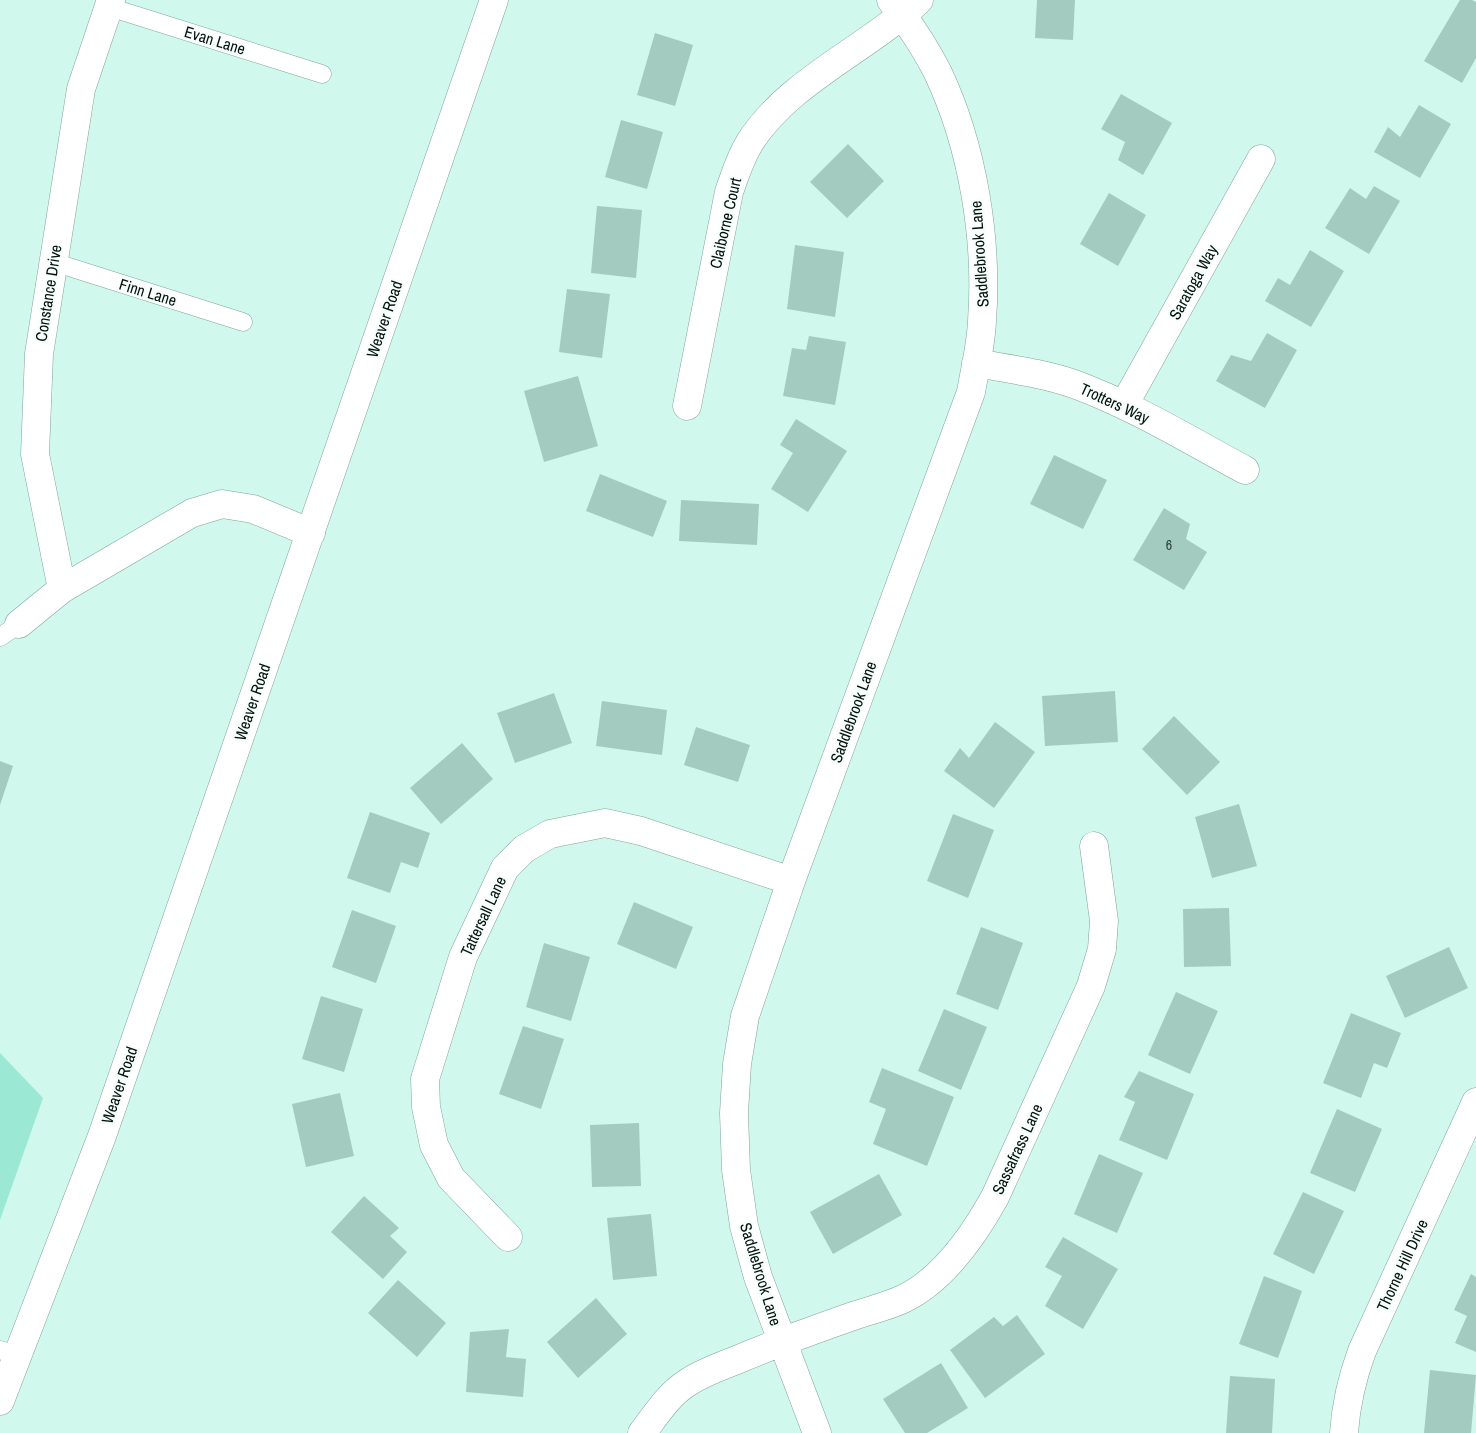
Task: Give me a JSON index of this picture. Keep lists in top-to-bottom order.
{
  "streets": {
    "street": [
      "Claiborne Court",
      "Saddlebrook Lane",
      "Saratoga Way",
      "Constance Drive",
      "Weaver Road",
      "Trotters Way",
      "Tattersall Lane",
      "Sassafrass Lane",
      "Thorne Hill Drive"
    ],
    "lane": ["Evan Lane", "Finn Lane"]
  },
  "crossings": [
    ["Evan Lane", "Constance Drive"],
    ["Claiborne Court", "Saddlebrook Lane"],
    ["Saddlebrook Lane", "Trotters Way"],
    ["Saddlebrook Lane", "Tattersall Lane"],
    ["Saddlebrook Lane", "Sassafrass Lane"],
    ["Saratoga Way", "Trotters Way"],
    ["Finn Lane", "Constance Drive"]
  ],
  "house_numbers": ["6"]
}
